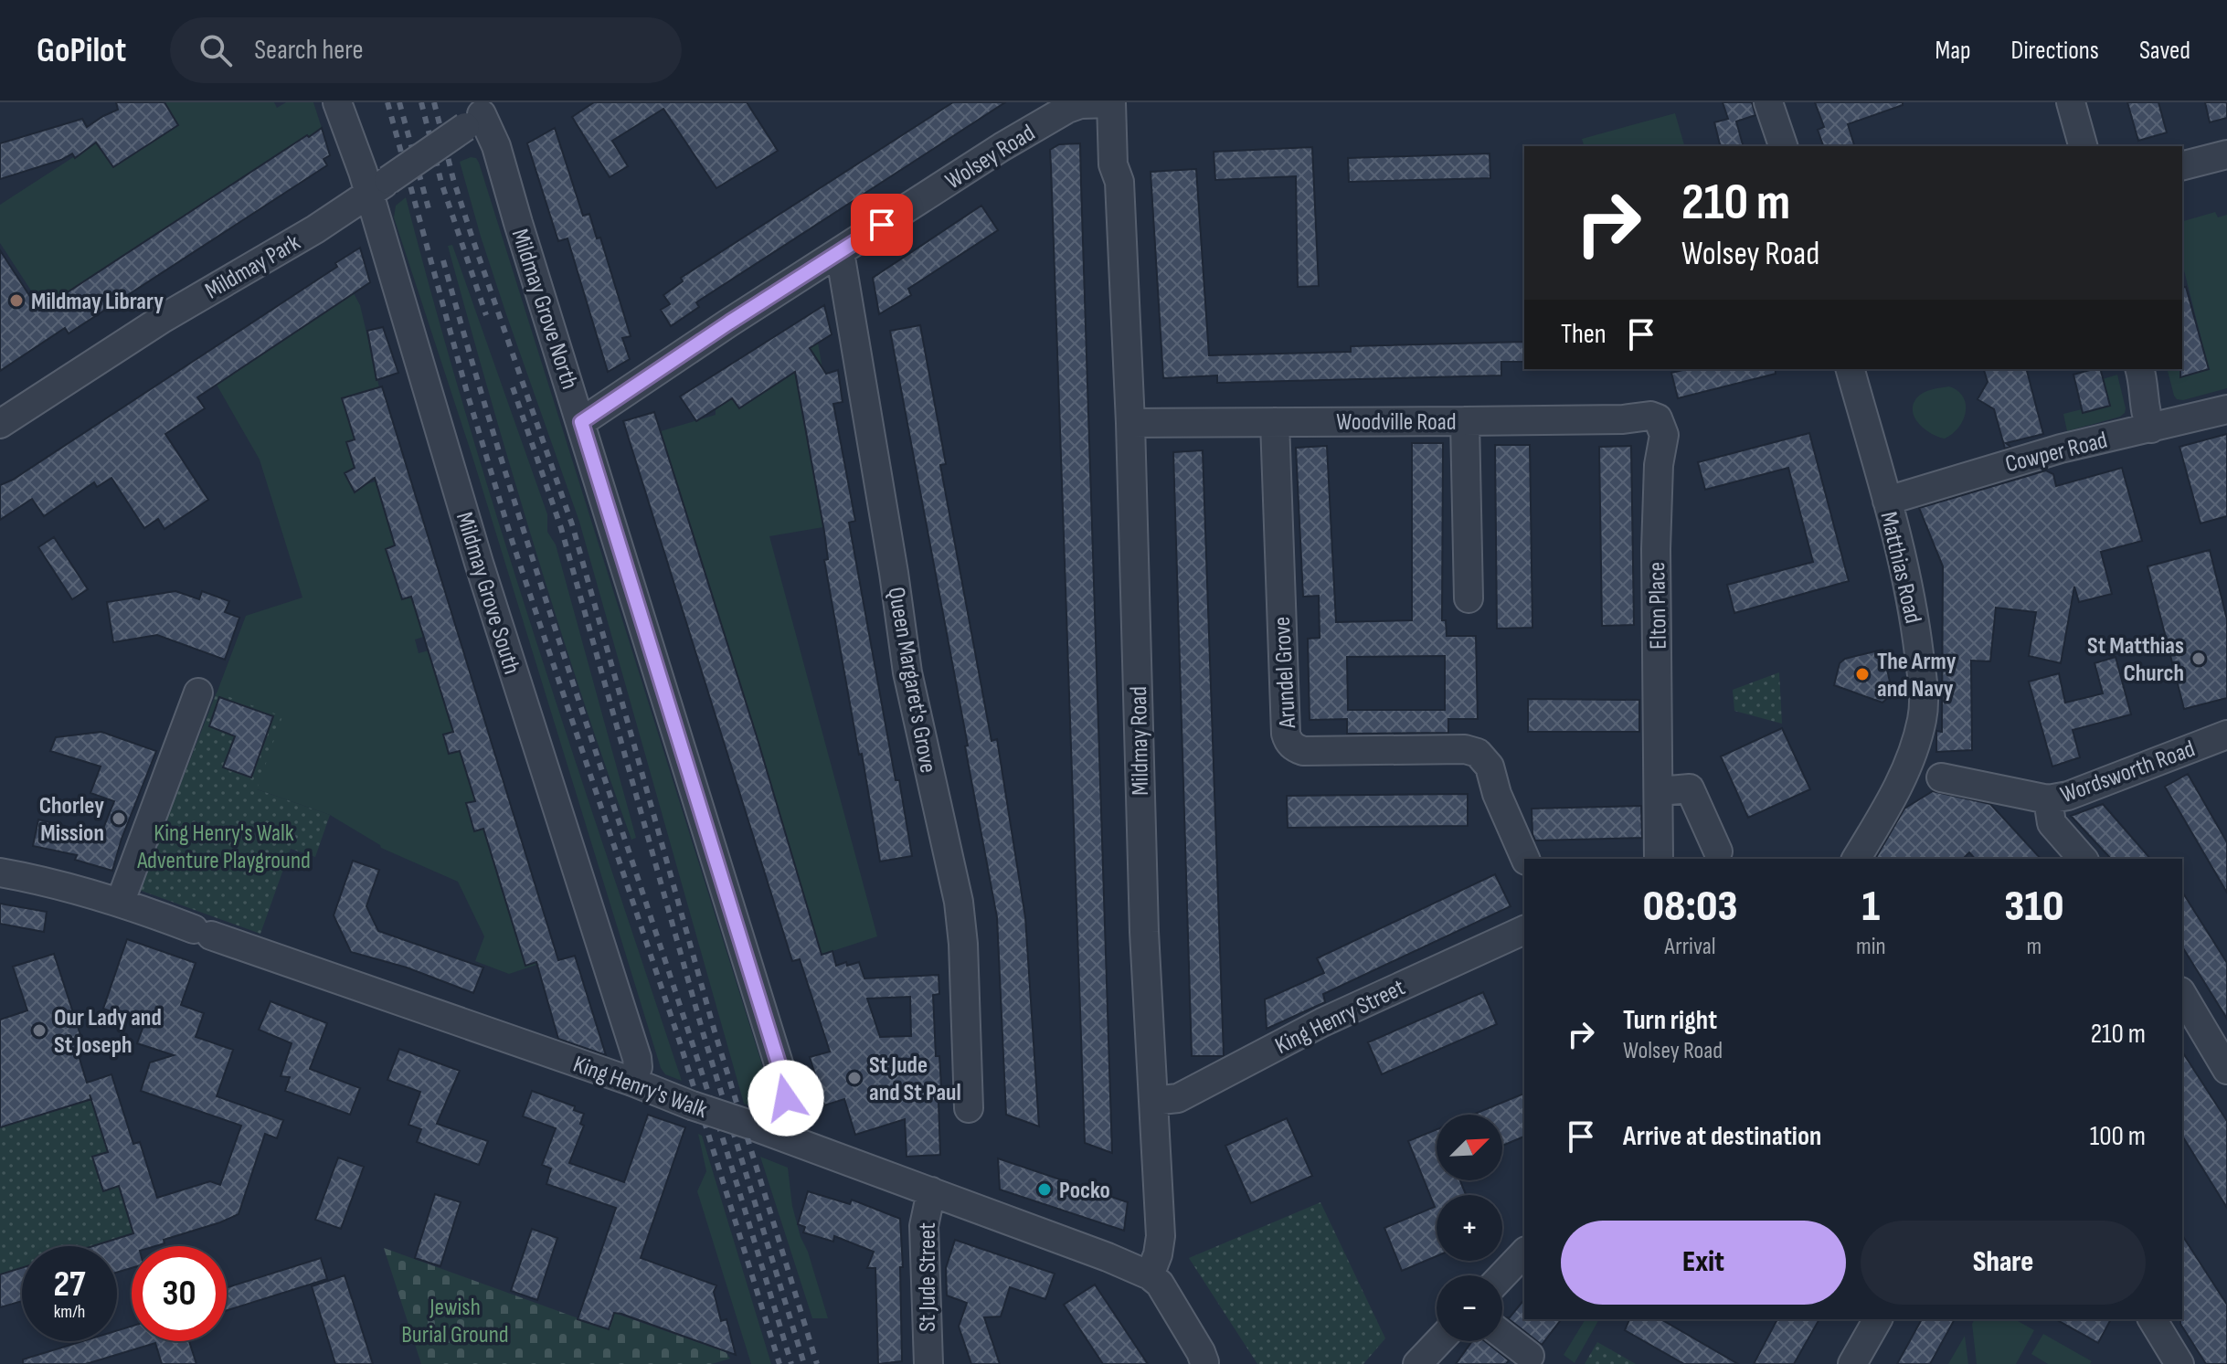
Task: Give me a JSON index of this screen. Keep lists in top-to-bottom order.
{
  "streets": {
    "street": [
      "Wolsey Road",
      "Mildmay Park",
      "Mildmay Grove North",
      "Woodville Road",
      "Cowper Road",
      "Matthias Road",
      "Mildmay Grove South",
      "Elton Place",
      "Arundel Grove",
      "Queen Margaret's Grove",
      "Mildmay Road",
      "Wordsworth Road",
      "King Henry Street",
      "King Henry's Walk",
      "St Jude Street"
    ]
  },
  "crossings": [
    ["Wolsey Road", "Mildmay Grove North"],
    ["Wolsey Road", "Queen Margaret's Grove"],
    ["Wolsey Road", "Mildmay Road"],
    ["Mildmay Park", "Mildmay Grove North"],
    ["Mildmay Park", "Mildmay Grove South"],
    ["Mildmay Grove North", "King Henry's Walk"],
    ["Woodville Road", "Elton Place"],
    ["Woodville Road", "Arundel Grove"],
    ["Woodville Road", "Mildmay Road"],
    ["Cowper Road", "Matthias Road"],
    ["Mildmay Grove South", "King Henry's Walk"],
    ["Mildmay Road", "King Henry Street"],
    ["Mildmay Road", "King Henry's Walk"],
    ["King Henry's Walk", "St Jude Street"]
  ],
  "parks": ["King Henry's Walk Adventure Playground", "Jewish Burial Ground"],
  "places": [
    "Mildmay Library",
    "St Matthias Church",
    "The Army and Navy",
    "Chorley Mission",
    "Our Lady and St Joseph",
    "St Jude and St Paul",
    "Pocko"
  ],
  "north": "top right",
  "page": {
    "header": "GoPilot",
    "search": "Search here",
    "nav": ["Map", "Directions", "Saved"],
    "turn": ["210 m", "Wolsey Road"],
    "then": "Then",
    "eta": [
      "08:03",
      "Arrival",
      "1",
      "min",
      "310",
      "m"
    ],
    "list": [
      {
        "name": "Turn right",
        "note": "Wolsey Road",
        "value": "210 m"
      },
      {
        "name": "Arrive at destination",
        "value": "100 m"
      }
    ],
    "map_buttons": ["+", "−"],
    "buttons": ["Exit", "Share"],
    "speed": "27 km/h",
    "limit": "30"
  }
}
